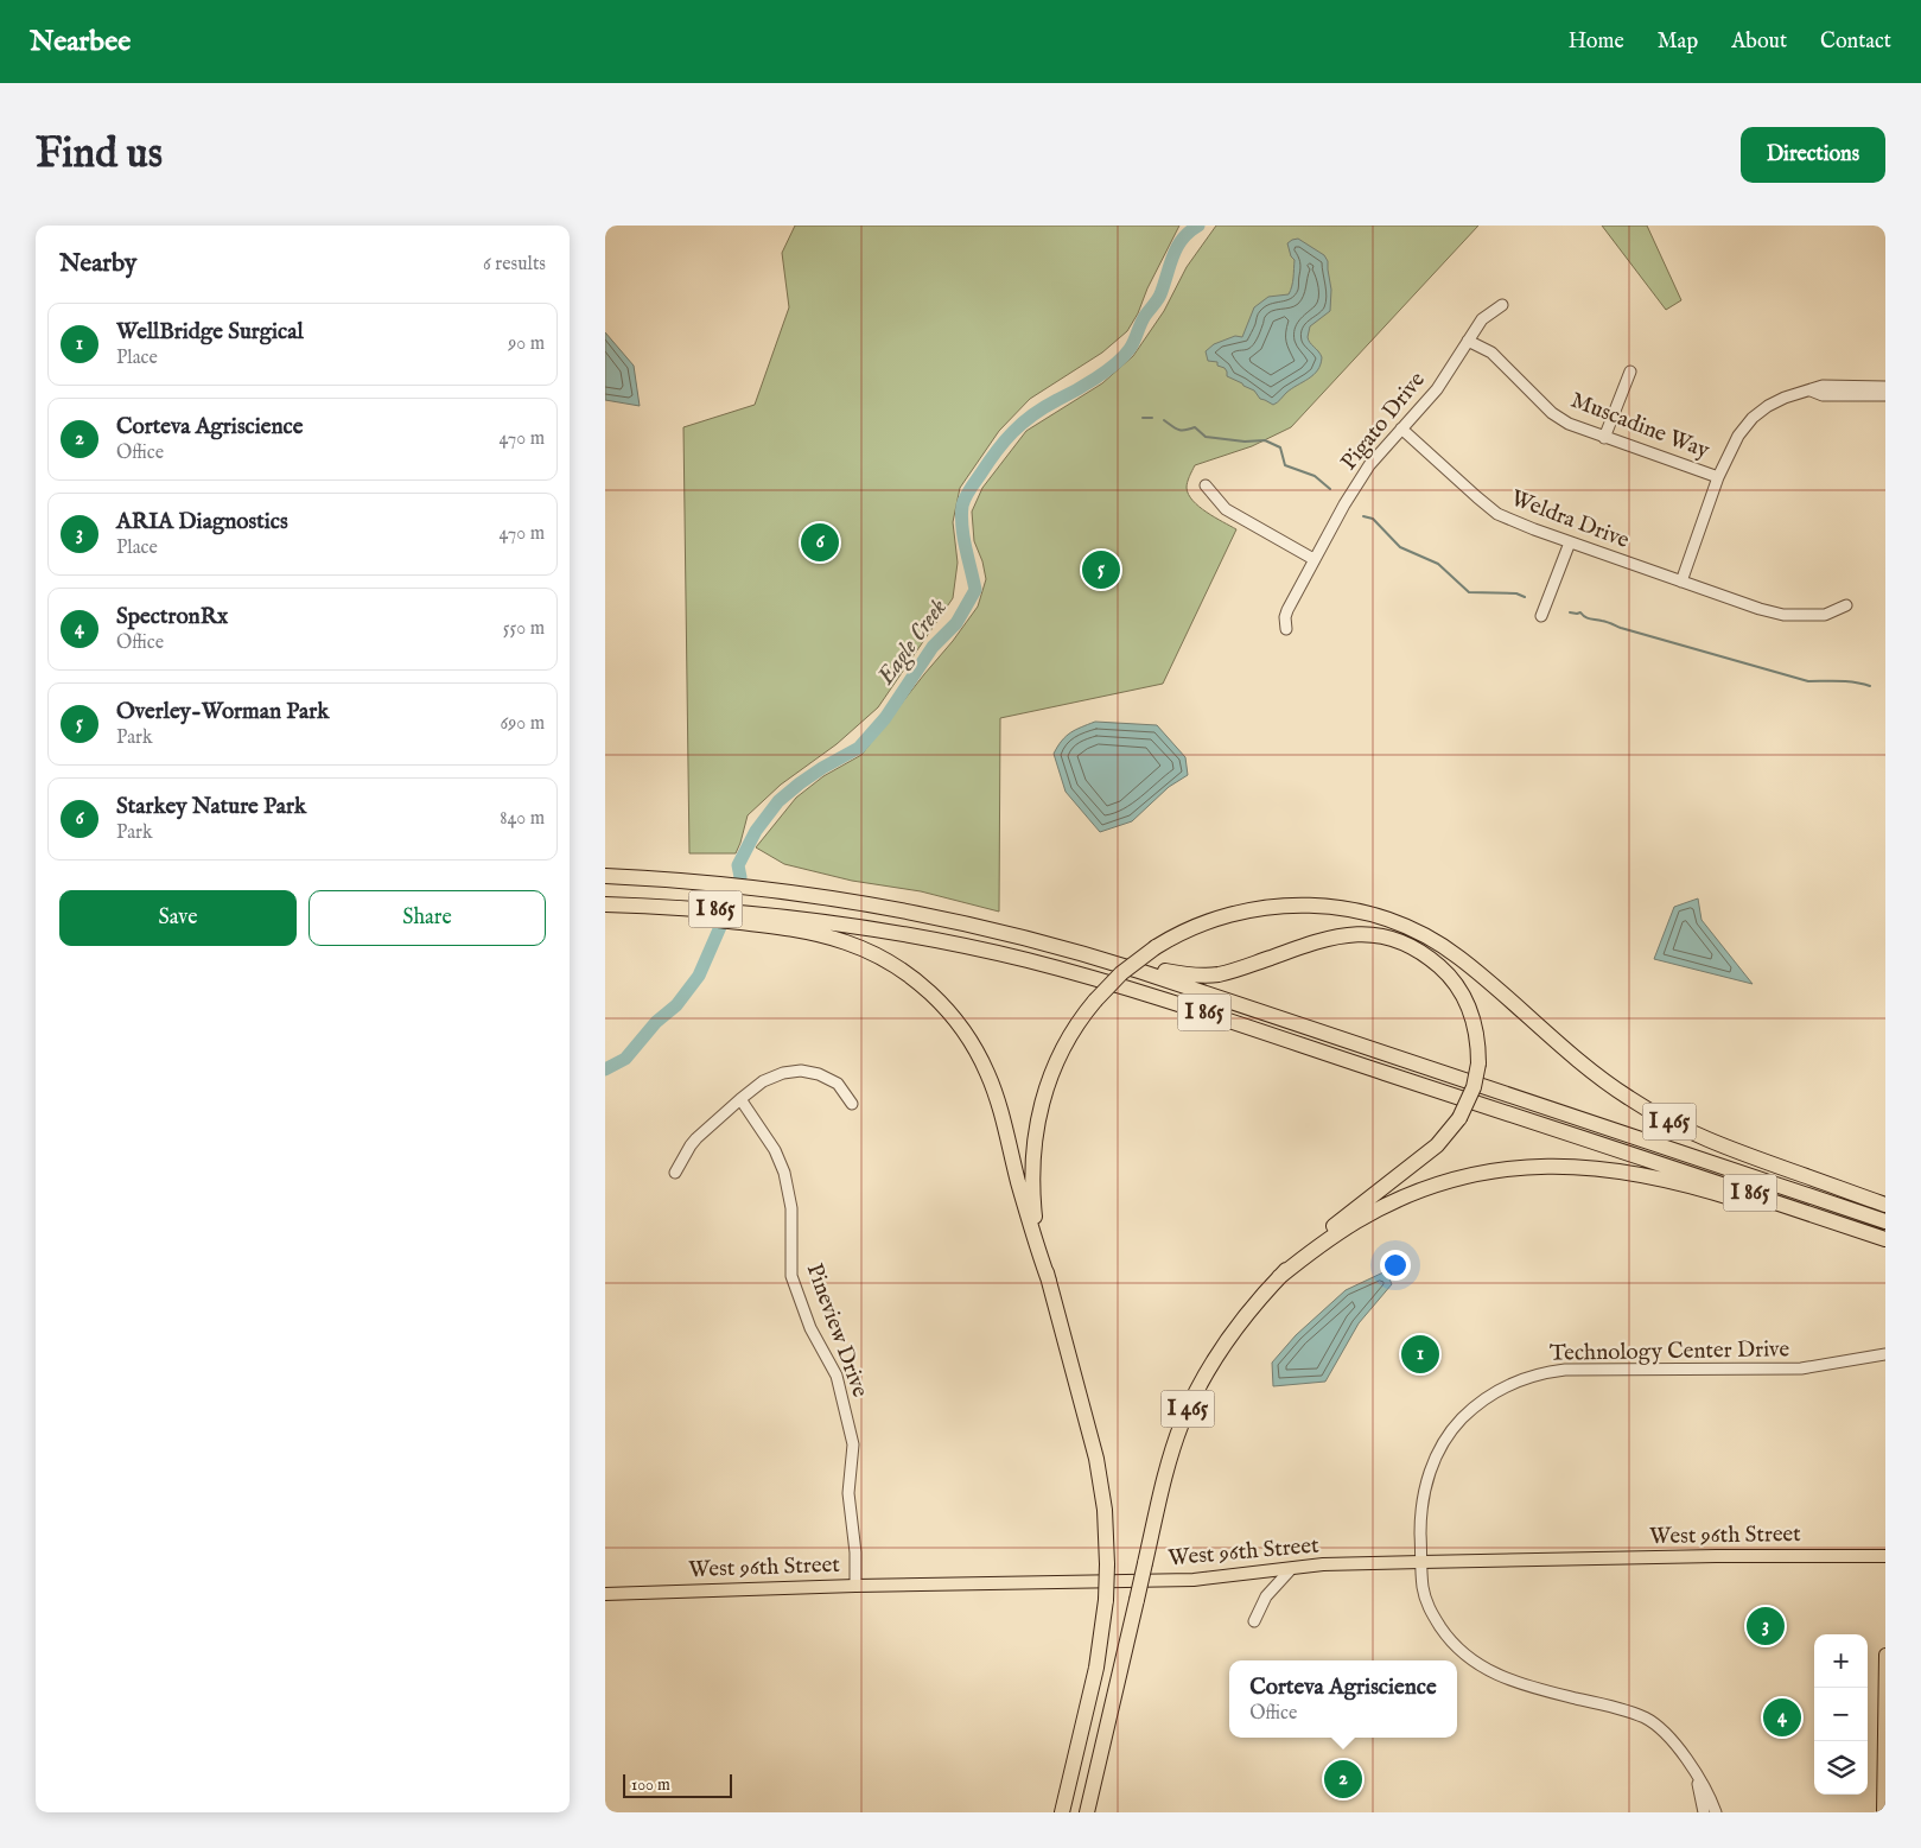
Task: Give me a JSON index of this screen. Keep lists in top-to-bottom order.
{
  "streets": {
    "highway": ["I 865", "I 465"],
    "main road": ["West 96th Street"],
    "street": [
      "Pigato Drive",
      "Muscadine Way",
      "Weldra Drive",
      "Pineview Drive",
      "Technology Center Drive"
    ]
  },
  "crossings": [
    ["Pigato Drive", "Muscadine Way"],
    ["Pigato Drive", "Weldra Drive"],
    ["I 865", "I 465"],
    ["Pineview Drive", "West 96th Street"],
    ["Technology Center Drive", "West 96th Street"]
  ],
  "water": ["Eagle Creek"],
  "scale_bar": "100 m",
  "page": {
    "header": "Nearbee",
    "nav": [
      "Home",
      "Map",
      "About",
      "Contact"
    ],
    "buttons": [
      "Directions",
      ["Save", "Share"]
    ],
    "title": "Find us",
    "heading": ["Nearby", "6 results"],
    "list": [
      {
        "mark": "1",
        "name": "WellBridge Surgical",
        "note": "Place",
        "value": "90 m"
      },
      {
        "mark": "2",
        "name": "Corteva Agriscience",
        "note": "Office",
        "value": "470 m"
      },
      {
        "mark": "3",
        "name": "ARIA Diagnostics",
        "note": "Place",
        "value": "470 m"
      },
      {
        "mark": "4",
        "name": "SpectronRx",
        "note": "Office",
        "value": "550 m"
      },
      {
        "mark": "5",
        "name": "Overley-Worman Park",
        "note": "Park",
        "value": "690 m"
      },
      {
        "mark": "6",
        "name": "Starkey Nature Park",
        "note": "Park",
        "value": "840 m"
      }
    ],
    "pins": [
      "6",
      "5",
      "1",
      "3",
      "4",
      "2"
    ],
    "map_buttons": ["+", "−"],
    "popup": ["Corteva Agriscience", "Office"],
    "scale": "100 m"
  }
}
